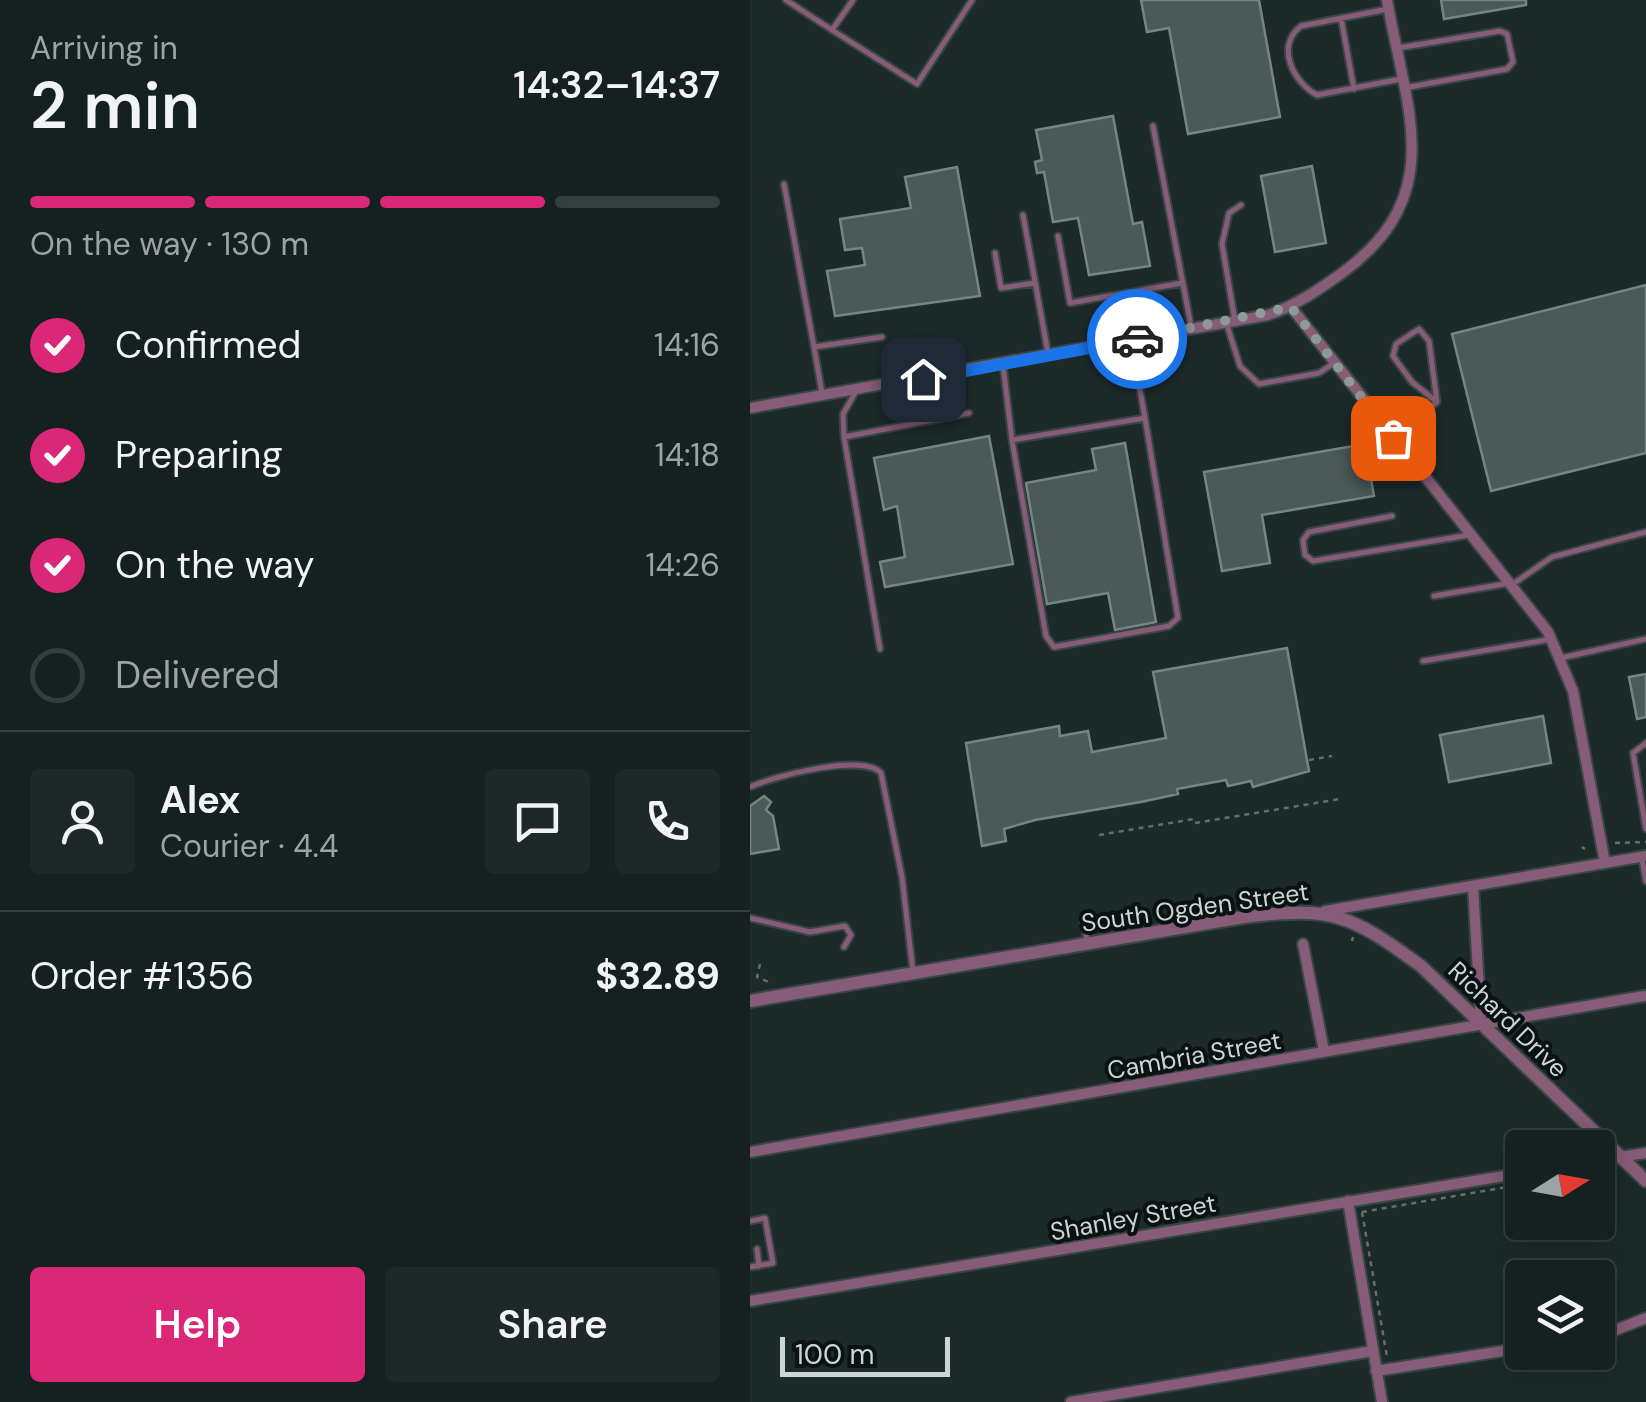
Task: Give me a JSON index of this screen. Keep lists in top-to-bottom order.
{
  "streets": {
    "street": [
      "South Ogden Street",
      "Richard Drive",
      "Cambria Street",
      "Shanley Street"
    ]
  },
  "crossings": [
    ["South Ogden Street", "Richard Drive"],
    ["Richard Drive", "Cambria Street"]
  ],
  "scale_bar": "100 m",
  "north": "right",
  "page": {
    "heading": ["2 min", "Arriving in", "14:32–14:37"],
    "panel": [
      "Alex",
      "Courier · 4.4",
      "Order #1356",
      "$32.89"
    ],
    "bar": "On the way · 130 m",
    "list": [
      ["Confirmed", "14:16"],
      ["Preparing", "14:18"],
      ["On the way", "14:26"],
      "Delivered"
    ],
    "buttons": ["Help", "Share"],
    "scale": "100 m"
  }
}
